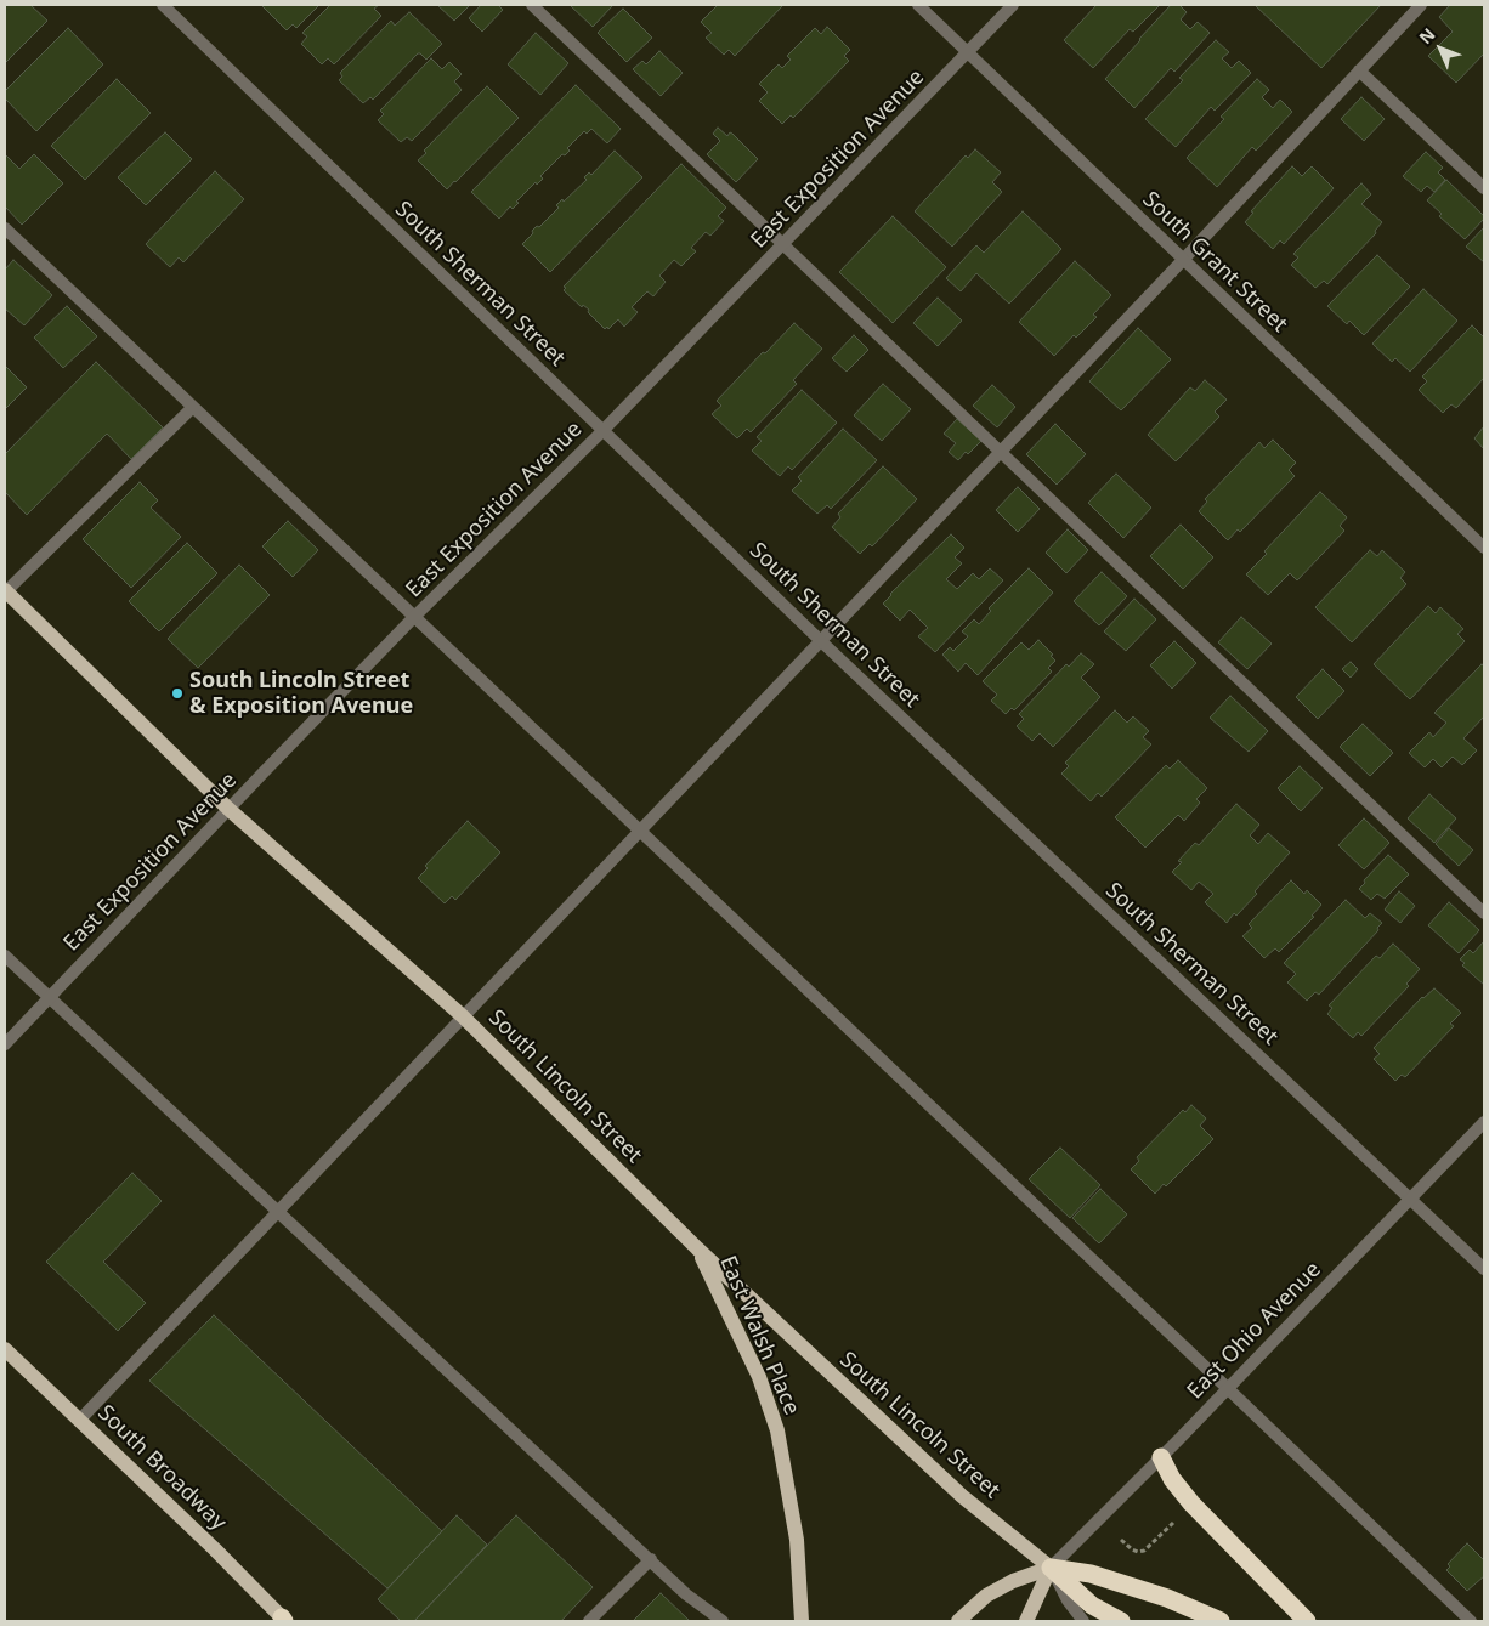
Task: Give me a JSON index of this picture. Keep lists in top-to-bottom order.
{
  "streets": {
    "main road": [
      "South Lincoln Street",
      "East Ohio Avenue",
      "East Walsh Place",
      "South Broadway"
    ],
    "street": ["East Exposition Avenue", "South Grant Street", "South Sherman Street"]
  },
  "crossings": [
    ["East Exposition Avenue", "South Grant Street"],
    ["East Exposition Avenue", "South Sherman Street"],
    ["East Exposition Avenue", "South Lincoln Street"],
    ["South Sherman Street", "East Ohio Avenue"],
    ["South Lincoln Street", "East Ohio Avenue"],
    ["South Lincoln Street", "East Walsh Place"]
  ],
  "places": ["South Lincoln Street & Exposition Avenue"],
  "north": "top left"
}
